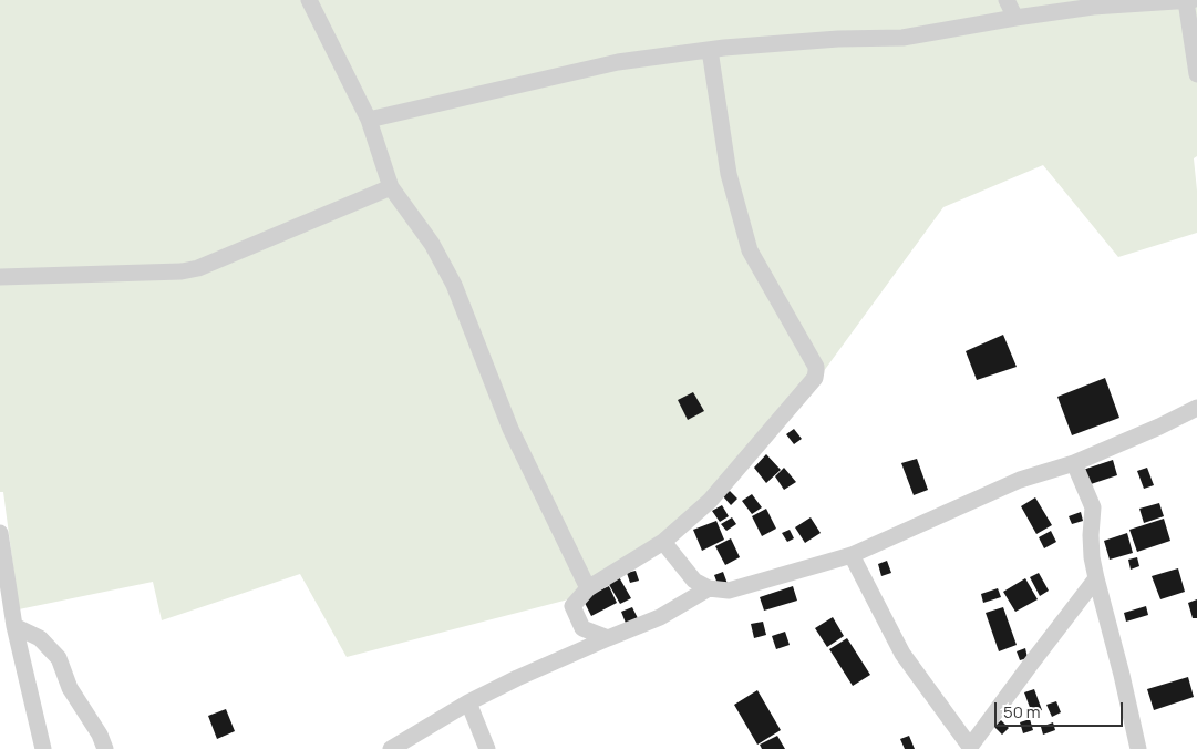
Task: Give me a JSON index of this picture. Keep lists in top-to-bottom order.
{
  "scale_bar": "50 m"
}
